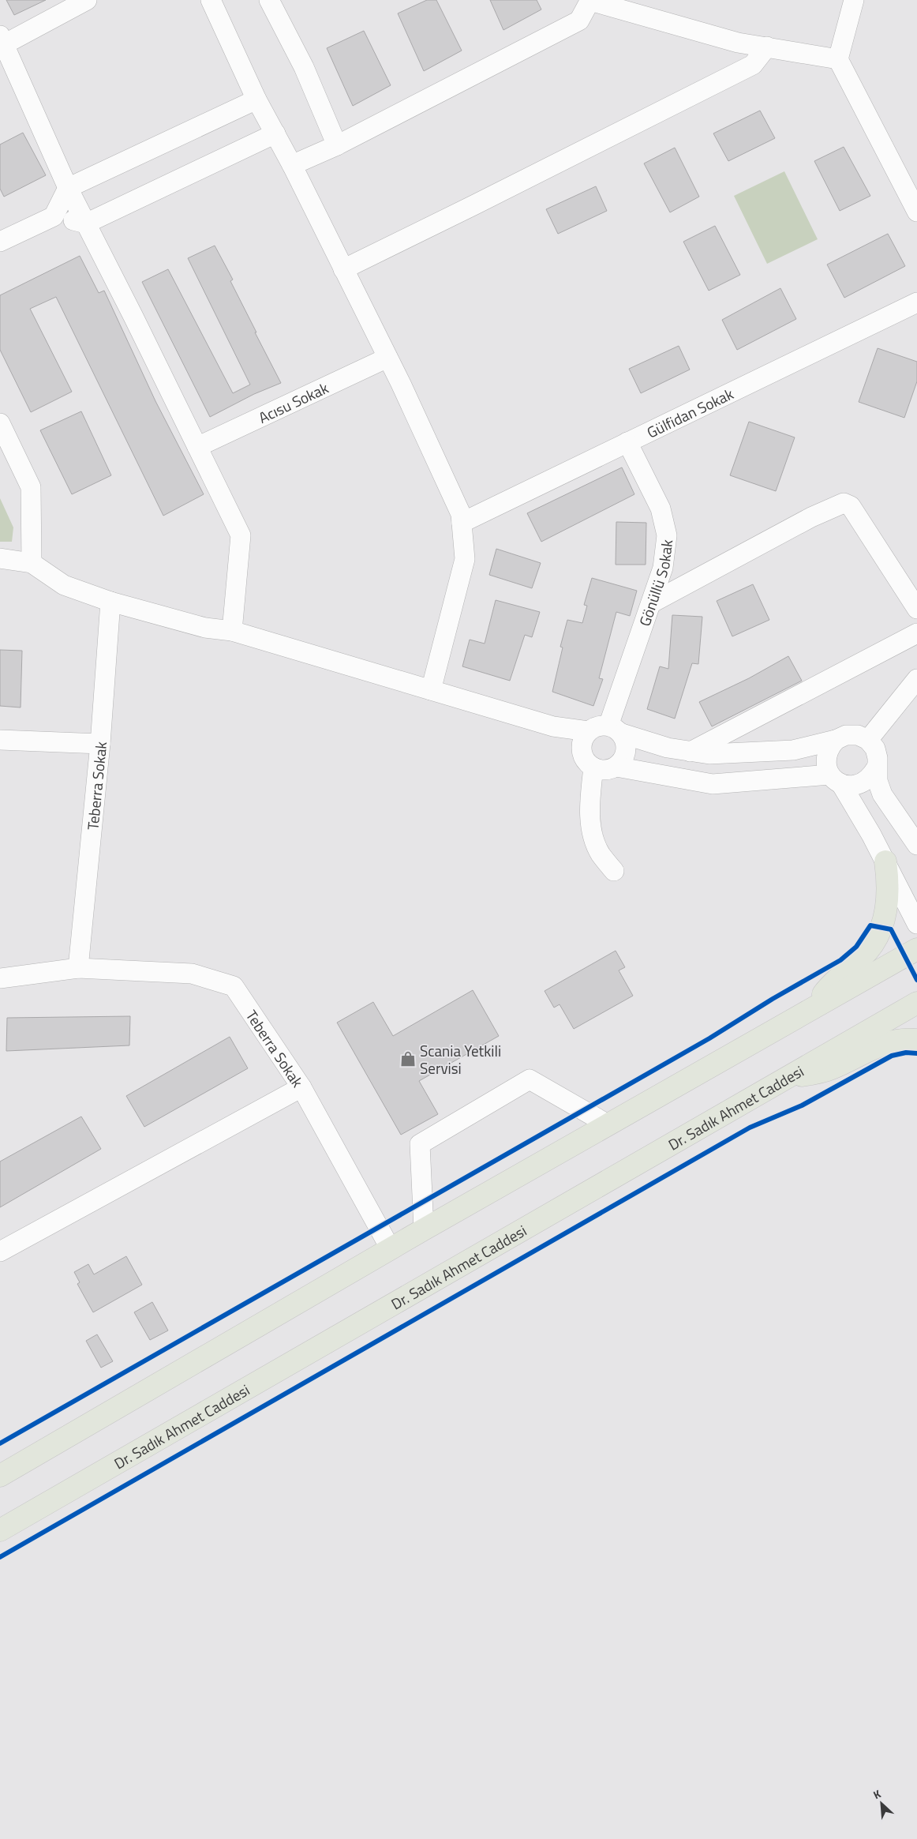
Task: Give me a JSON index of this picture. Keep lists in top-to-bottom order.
{
  "streets": {
    "main road": ["Dr. Sadık Ahmet Caddesi"],
    "street": [
      "Acısu Sokak",
      "Gülfidan Sokak",
      "Gönüllü Sokak",
      "Teberra Sokak"
    ]
  },
  "crossings": [
    ["Gülfidan Sokak", "Gönüllü Sokak"]
  ],
  "places": {
    "shop": ["Scania Yetkili Servisi"]
  },
  "north": "top left"
}
